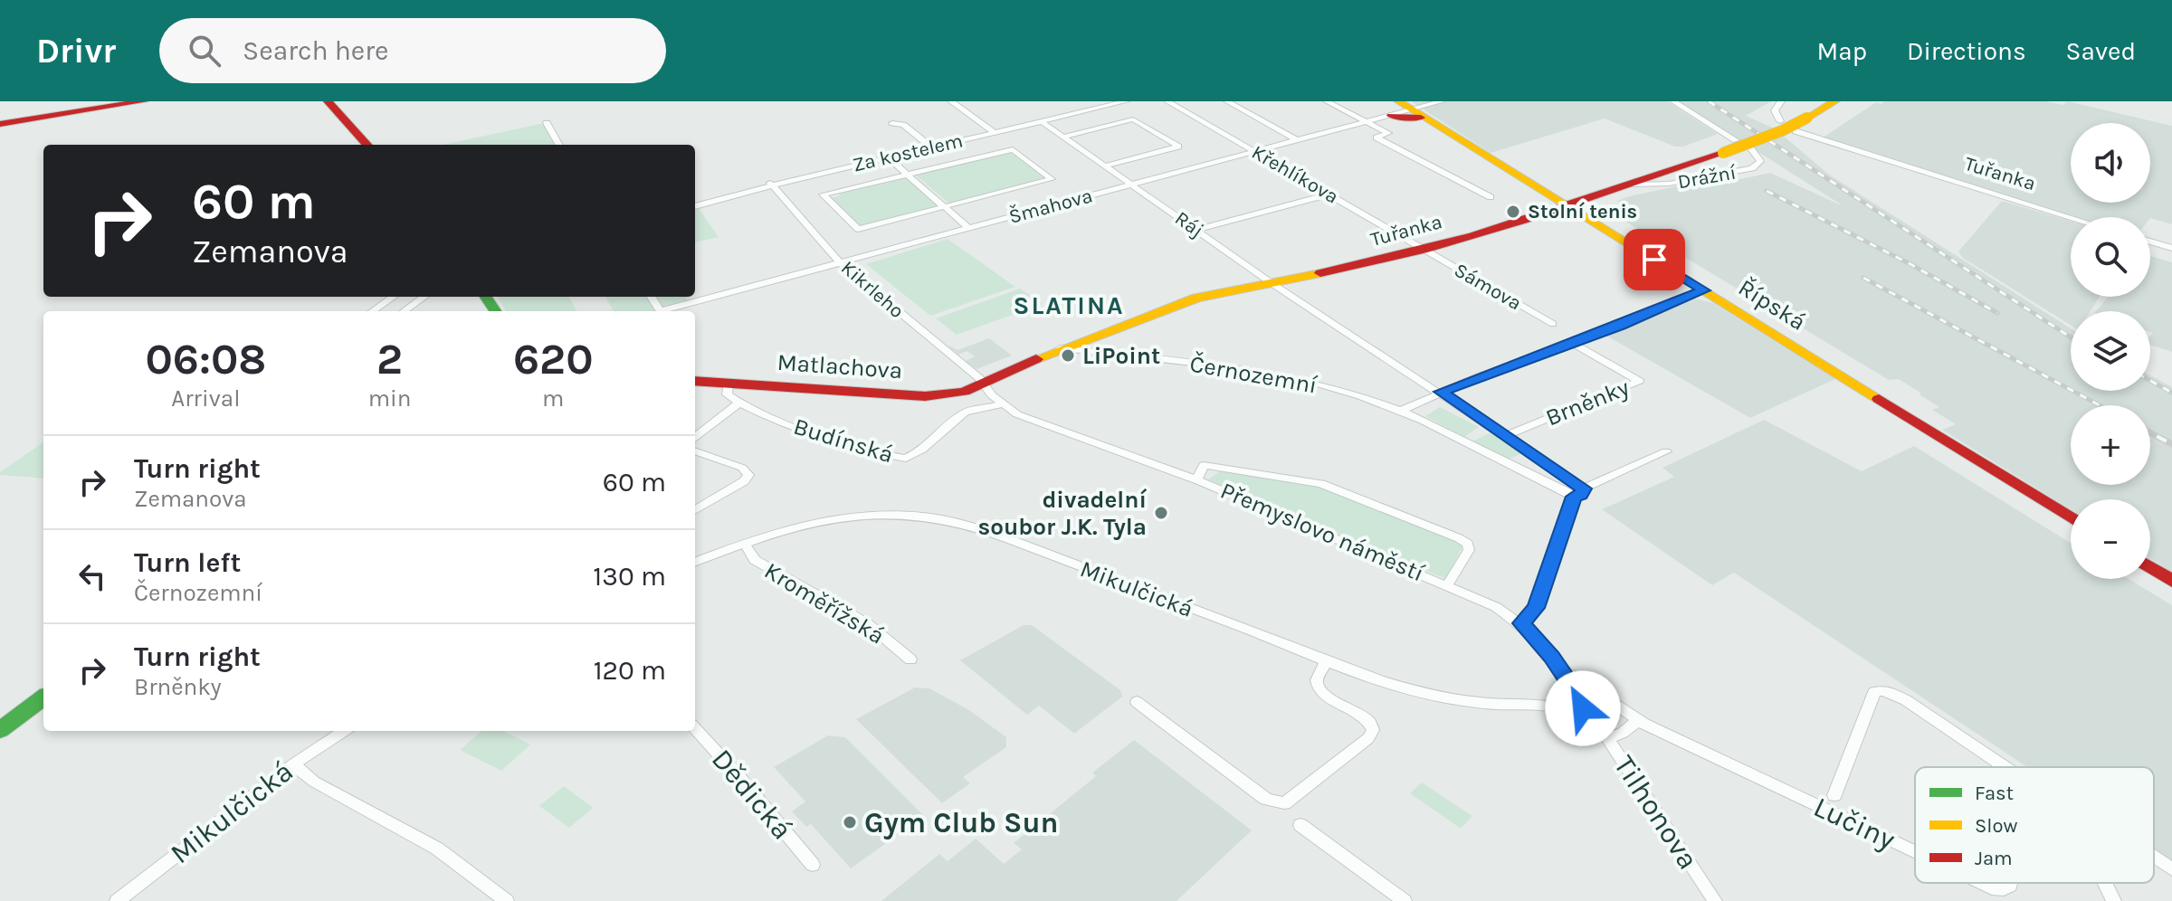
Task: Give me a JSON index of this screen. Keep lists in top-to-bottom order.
{
  "streets": {
    "main road": ["Tuřanka", "Řípská", "Matlachova"],
    "street": [
      "Za kostelem",
      "Křehlíkova",
      "Drážní",
      "Šmahova",
      "Ráj",
      "Sámova",
      "Kikrleho",
      "Černozemní",
      "Brněnky",
      "Budínská",
      "Přemyslovo náměstí",
      "Mikulčická",
      "Kroměřížská",
      "Dědická",
      "Tilhonova",
      "Lučiny"
    ]
  },
  "crossings": [
    ["Za kostelem", "Kikrleho"],
    ["Tuřanka", "Křehlíkova"],
    ["Tuřanka", "Drážní"],
    ["Tuřanka", "Ráj"],
    ["Tuřanka", "Sámova"],
    ["Tuřanka", "Kikrleho"],
    ["Tuřanka", "Řípská"],
    ["Tuřanka", "Matlachova"],
    ["Tuřanka", "Černozemní"],
    ["Tuřanka", "Přemyslovo náměstí"],
    ["Křehlíkova", "Šmahova"],
    ["Křehlíkova", "Sámova"],
    ["Šmahova", "Ráj"],
    ["Šmahova", "Kikrleho"],
    ["Šmahova", "Řípská"],
    ["Kikrleho", "Matlachova"],
    ["Kikrleho", "Přemyslovo náměstí"],
    ["Matlachova", "Přemyslovo náměstí"],
    ["Budínská", "Přemyslovo náměstí"],
    ["Přemyslovo náměstí", "Tilhonova"],
    ["Mikulčická", "Kroměřížská"],
    ["Mikulčická", "Tilhonova"],
    ["Tilhonova", "Lučiny"]
  ],
  "districts": ["SLATINA"],
  "places": [
    "Stolní tenis",
    "LiPoint",
    "divadelní soubor J.K. Tyla",
    "Gym Club Sun"
  ],
  "legend": ["Fast", "Slow", "Jam"],
  "page": {
    "header": "Drivr",
    "search": "Search here",
    "nav": ["Map", "Directions", "Saved"],
    "map_buttons": ["+", "−"],
    "turn": ["60 m", "Zemanova"],
    "eta": [
      "06:08",
      "Arrival",
      "2",
      "min",
      "620",
      "m"
    ],
    "list": [
      {
        "name": "Turn right",
        "note": "Zemanova",
        "value": "60 m"
      },
      {
        "name": "Turn left",
        "note": "Černozemní",
        "value": "130 m"
      },
      {
        "name": "Turn right",
        "note": "Brněnky",
        "value": "120 m"
      }
    ]
  }
}
